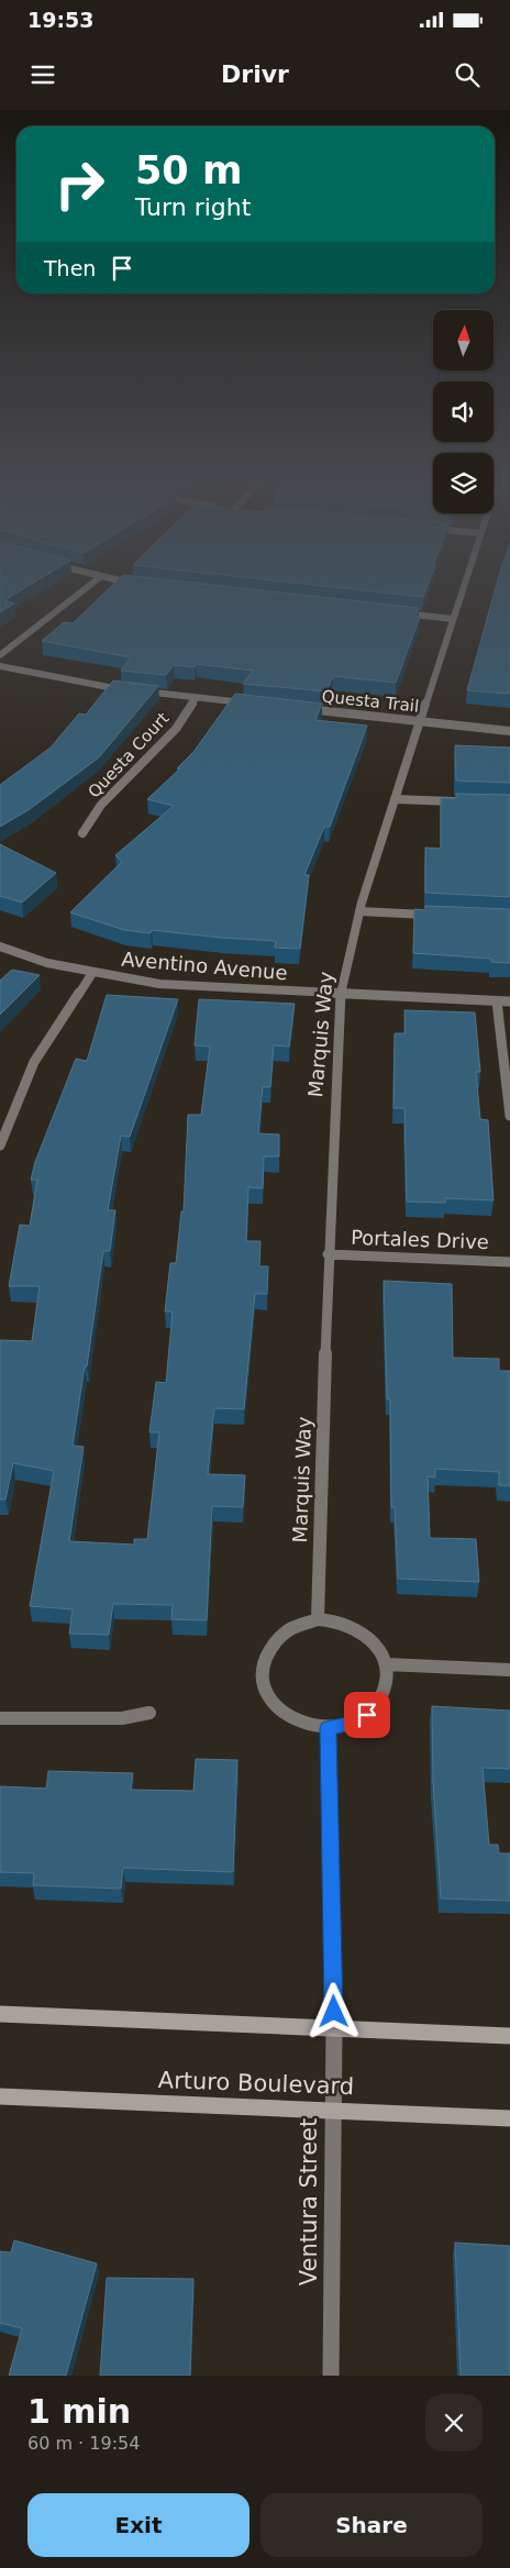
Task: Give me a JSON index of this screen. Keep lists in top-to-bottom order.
{
  "streets": {
    "street": [
      "Questa Trail",
      "Questa Court",
      "Aventino Avenue",
      "Marquis Way",
      "Portales Drive",
      "Arturo Boulevard",
      "Ventura Street"
    ]
  },
  "crossings": [
    ["Questa Trail", "Marquis Way"],
    ["Aventino Avenue", "Marquis Way"],
    ["Marquis Way", "Portales Drive"],
    ["Arturo Boulevard", "Ventura Street"]
  ],
  "north": "top",
  "page": {
    "status": "19:53",
    "header": "Drivr",
    "turn": ["50 m", "Turn right"],
    "then": "Then",
    "heading": ["1 min", "60 m · 19:54"],
    "buttons": ["Exit", "Share"]
  }
}
